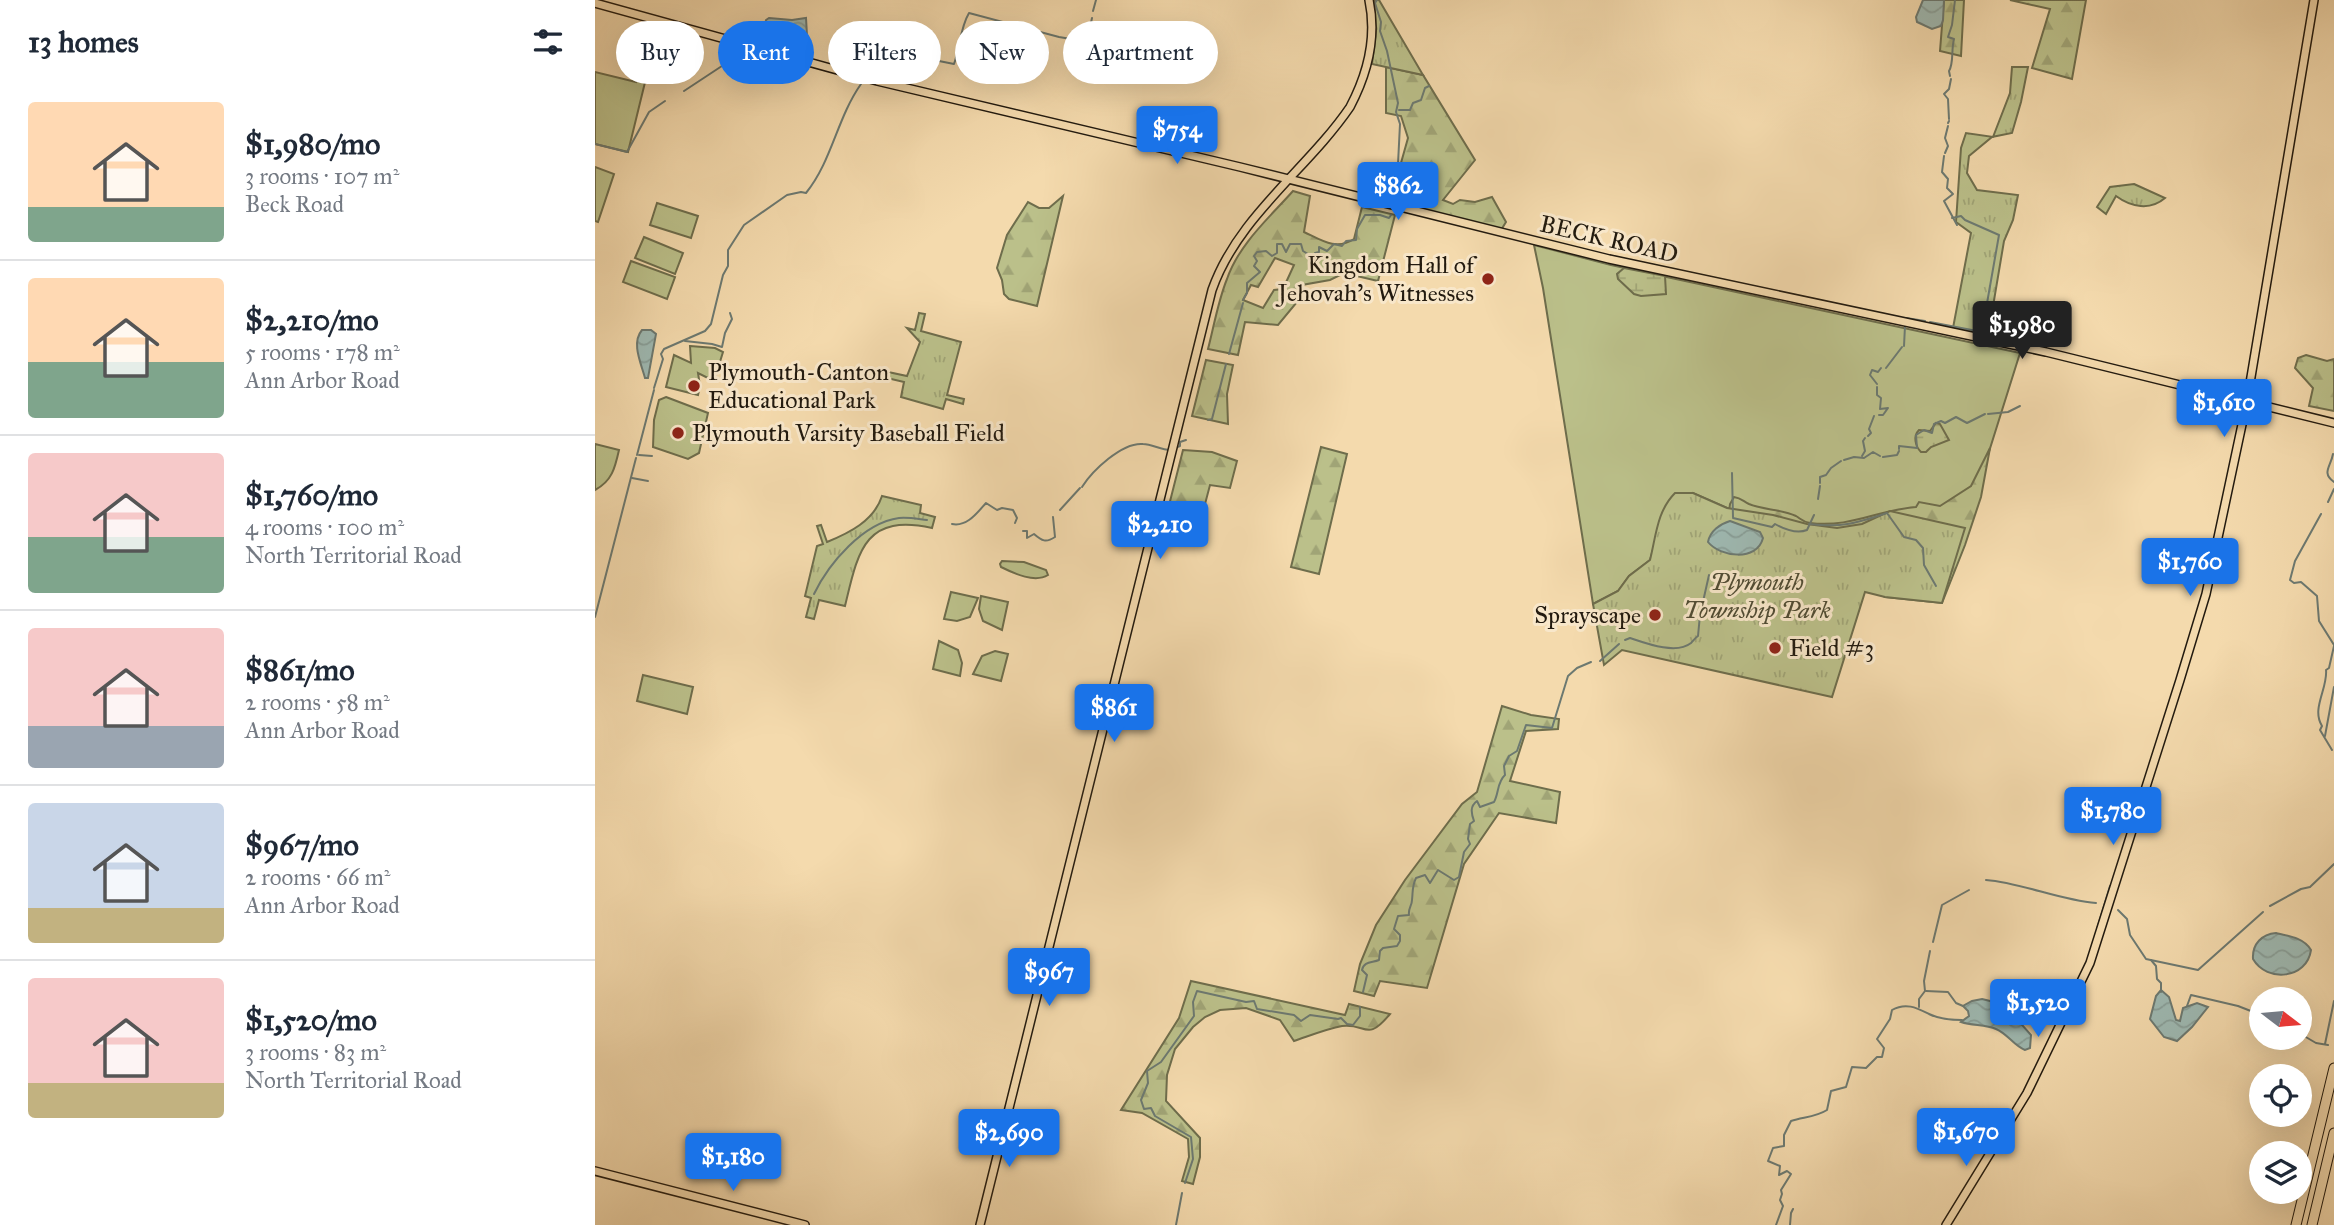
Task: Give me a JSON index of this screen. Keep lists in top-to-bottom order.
{
  "streets": {
    "main road": ["BECK ROAD"]
  },
  "parks": ["Plymouth Township Park"],
  "places": [
    "Kingdom Hall of Jehovah's Witnesses",
    "Plymouth-Canton Educational Park",
    "Plymouth Varsity Baseball Field",
    "Sprayscape",
    "Field #3"
  ],
  "north": "right",
  "page": {
    "heading": "13 homes",
    "chip": [
      "Buy",
      "Rent",
      "Filters",
      "New",
      "Apartment"
    ],
    "list": [
      {
        "name": "$1,980/mo",
        "note": "3 rooms · 107 m² · Beck Road"
      },
      {
        "name": "$2,210/mo",
        "note": "5 rooms · 178 m² · Ann Arbor Road"
      },
      {
        "name": "$1,760/mo",
        "note": "4 rooms · 100 m² · North Territorial Road"
      },
      {
        "name": "$861/mo",
        "note": "2 rooms · 58 m² · Ann Arbor Road"
      },
      {
        "name": "$967/mo",
        "note": "2 rooms · 66 m² · Ann Arbor Road"
      },
      {
        "name": "$1,520/mo",
        "note": "3 rooms · 83 m² · North Territorial Road"
      }
    ],
    "price": [
      "$754",
      "$862",
      "$1,980",
      "$1,610",
      "$2,210",
      "$1,760",
      "$861",
      "$1,780",
      "$967",
      "$1,520",
      "$1,670",
      "$2,690",
      "$1,180"
    ]
  }
}
